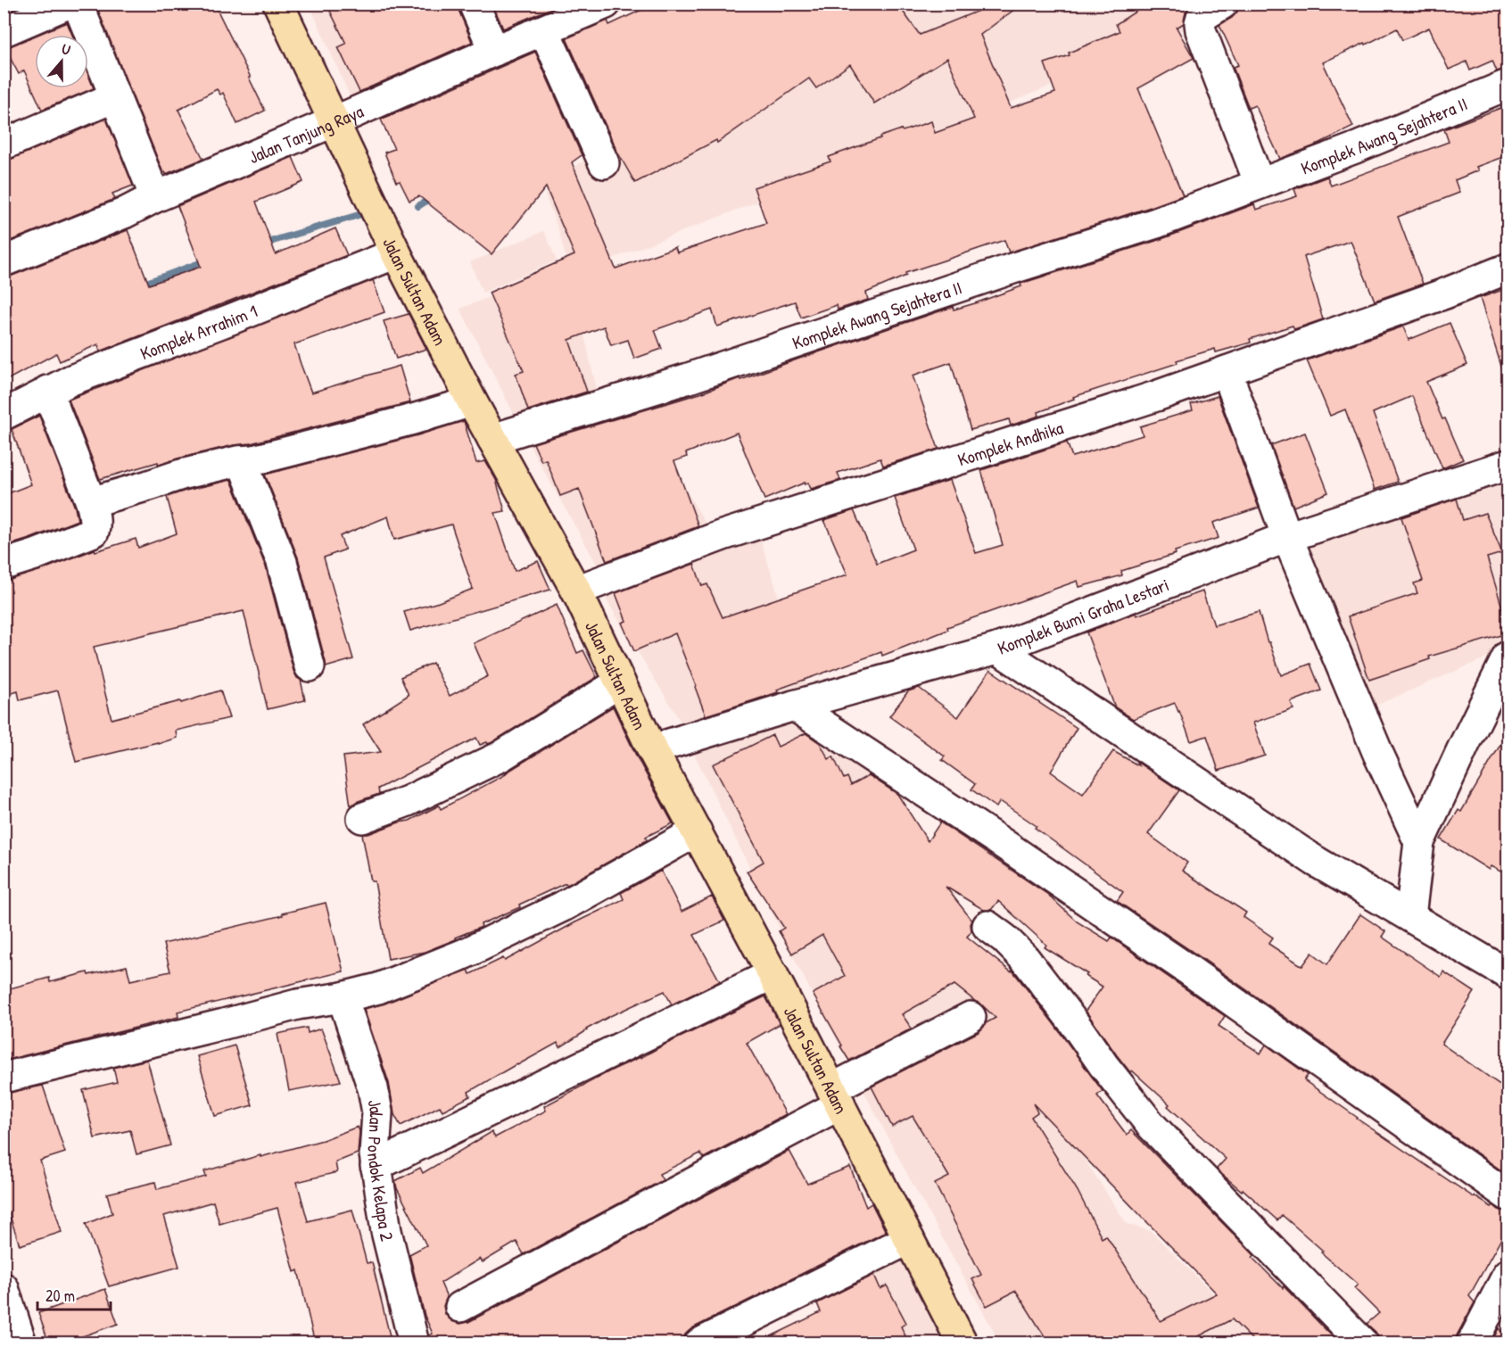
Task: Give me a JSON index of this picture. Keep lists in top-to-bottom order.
{
  "streets": {
    "main road": ["Jalan Sultan Adam"],
    "street": [
      "Jalan Tanjung Raya",
      "Komplek Awang Sejahtera II",
      "Komplek Arrahim 1",
      "Komplek Andhika",
      "Komplek Bumi Graha Lestari",
      "Jalan Pondok Kelapa 2"
    ]
  },
  "crossings": [
    ["Jalan Tanjung Raya", "Jalan Sultan Adam"],
    ["Komplek Awang Sejahtera II", "Jalan Sultan Adam"],
    ["Jalan Sultan Adam", "Komplek Arrahim 1"],
    ["Jalan Sultan Adam", "Komplek Andhika"],
    ["Jalan Sultan Adam", "Komplek Bumi Graha Lestari"]
  ],
  "scale_bar": "20 m",
  "north": "top"
}
